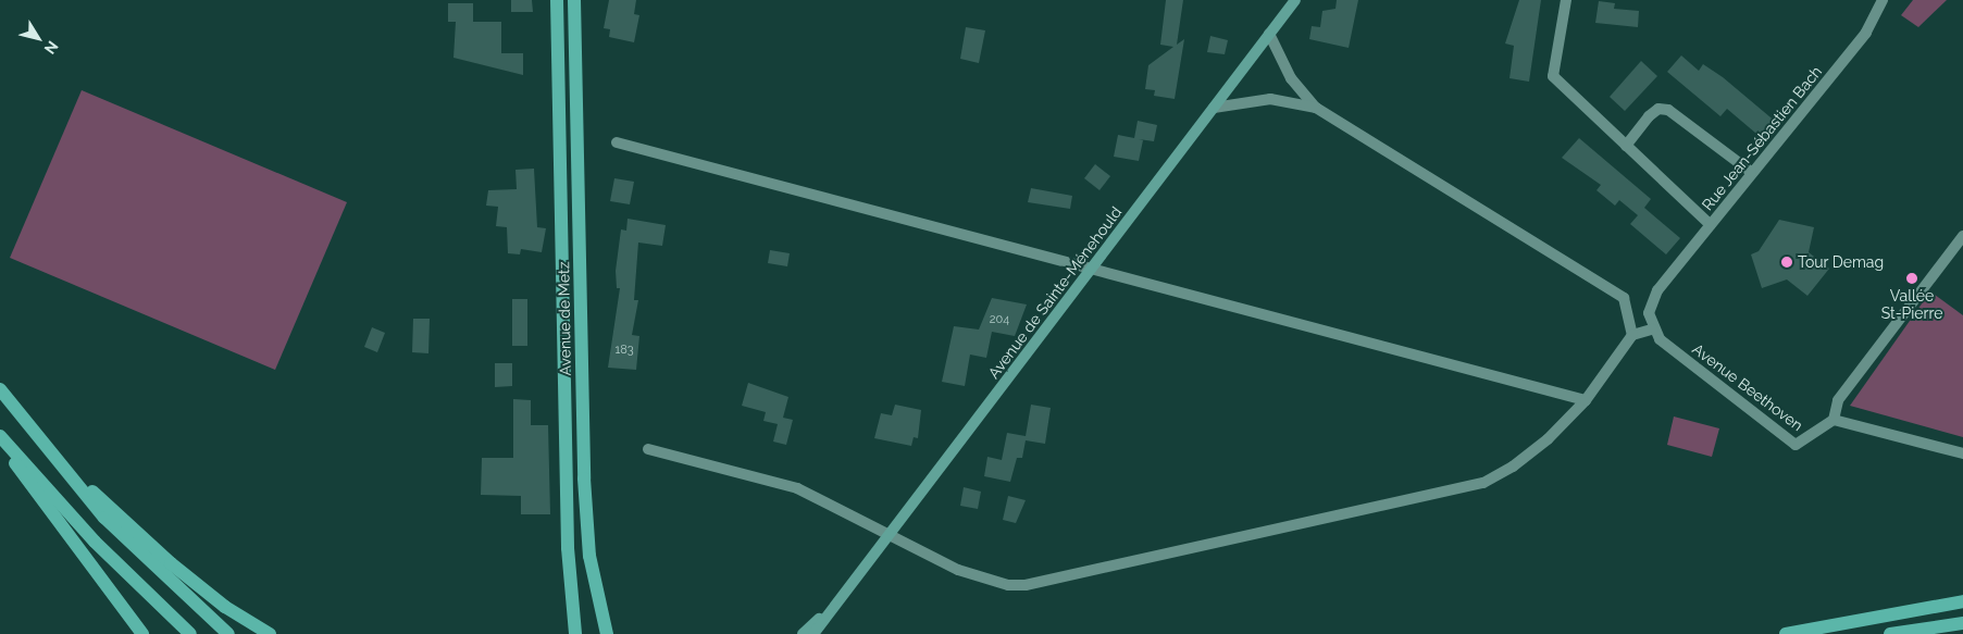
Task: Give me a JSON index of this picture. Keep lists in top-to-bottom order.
{
  "streets": {
    "main road": ["Avenue de Sainte-Ménehould", "Avenue de Metz"],
    "street": ["Rue Jean-Sébastien Bach", "Avenue Beethoven"]
  },
  "crossings": [
    ["Rue Jean-Sébastien Bach", "Avenue Beethoven"]
  ],
  "places": ["Tour Demag", "Vallée St-Pierre"],
  "house_numbers": ["204", "183"],
  "north": "bottom right"
}
